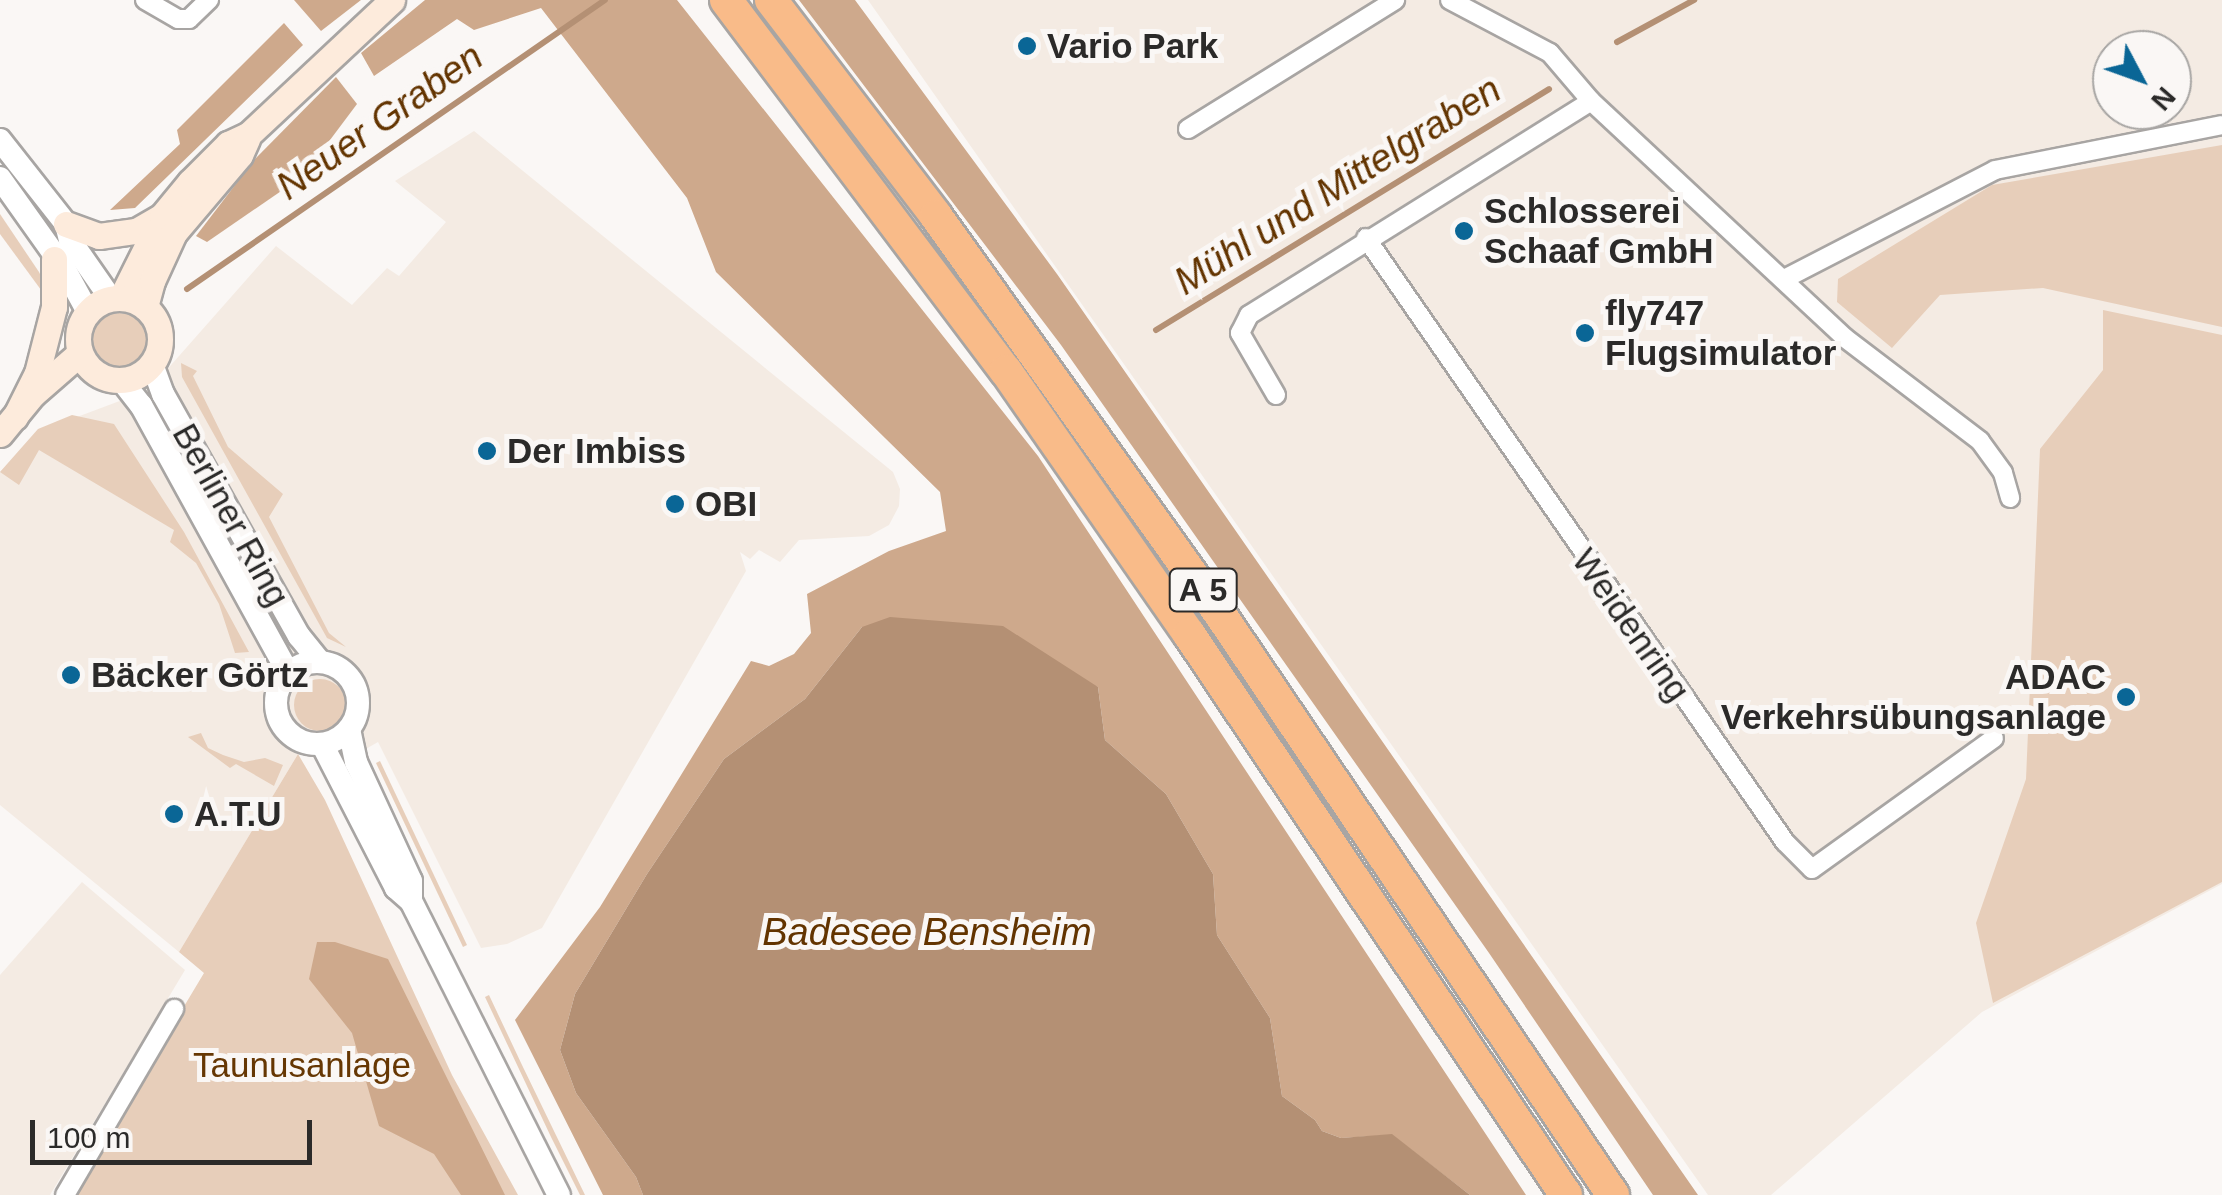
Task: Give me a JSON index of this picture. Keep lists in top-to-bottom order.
{
  "streets": {
    "highway": ["A 5"],
    "main road": ["Berliner Ring"],
    "street": ["Weidenring"]
  },
  "water": ["Neuer Graben", "Mühl und Mittelgraben", "Badesee Bensheim"],
  "parks": ["Taunusanlage"],
  "places": [
    "Vario Park",
    "Schlosserei Schaaf GmbH",
    "fly747 Flugsimulator",
    "Der Imbiss",
    "OBI",
    "Bäcker Görtz",
    "ADAC Verkehrsübungsanlage",
    "A.T.U"
  ],
  "scale_bar": "100 m",
  "north": "bottom right"
}
